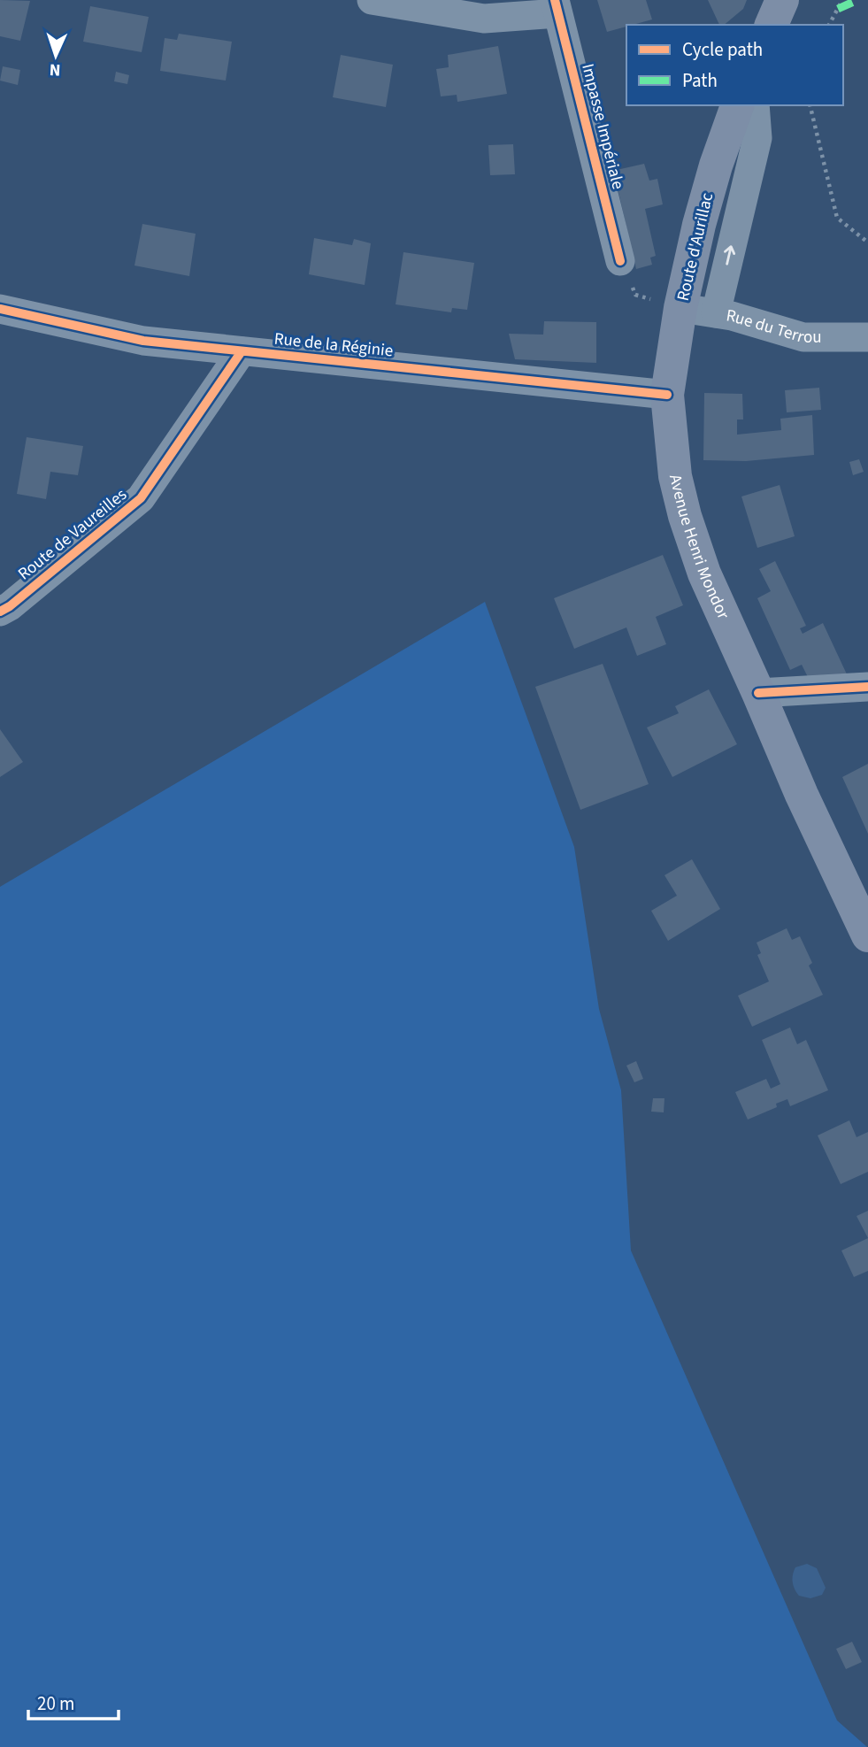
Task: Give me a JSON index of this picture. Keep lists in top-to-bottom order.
{
  "streets": {
    "main road": ["Route d'Aurillac", "Avenue Henri Mondor"],
    "street": [
      "Impasse Impériale",
      "Rue du Terrou",
      "Rue de la Réginie",
      "Route de Vaureilles"
    ]
  },
  "crossings": [
    ["Route d'Aurillac", "Rue du Terrou"],
    ["Route d'Aurillac", "Rue de la Réginie"],
    ["Route d'Aurillac", "Avenue Henri Mondor"],
    ["Rue de la Réginie", "Route de Vaureilles"],
    ["Rue de la Réginie", "Avenue Henri Mondor"]
  ],
  "legend": ["Cycle path", "Path"],
  "scale_bar": "20 m",
  "north": "bottom"
}
